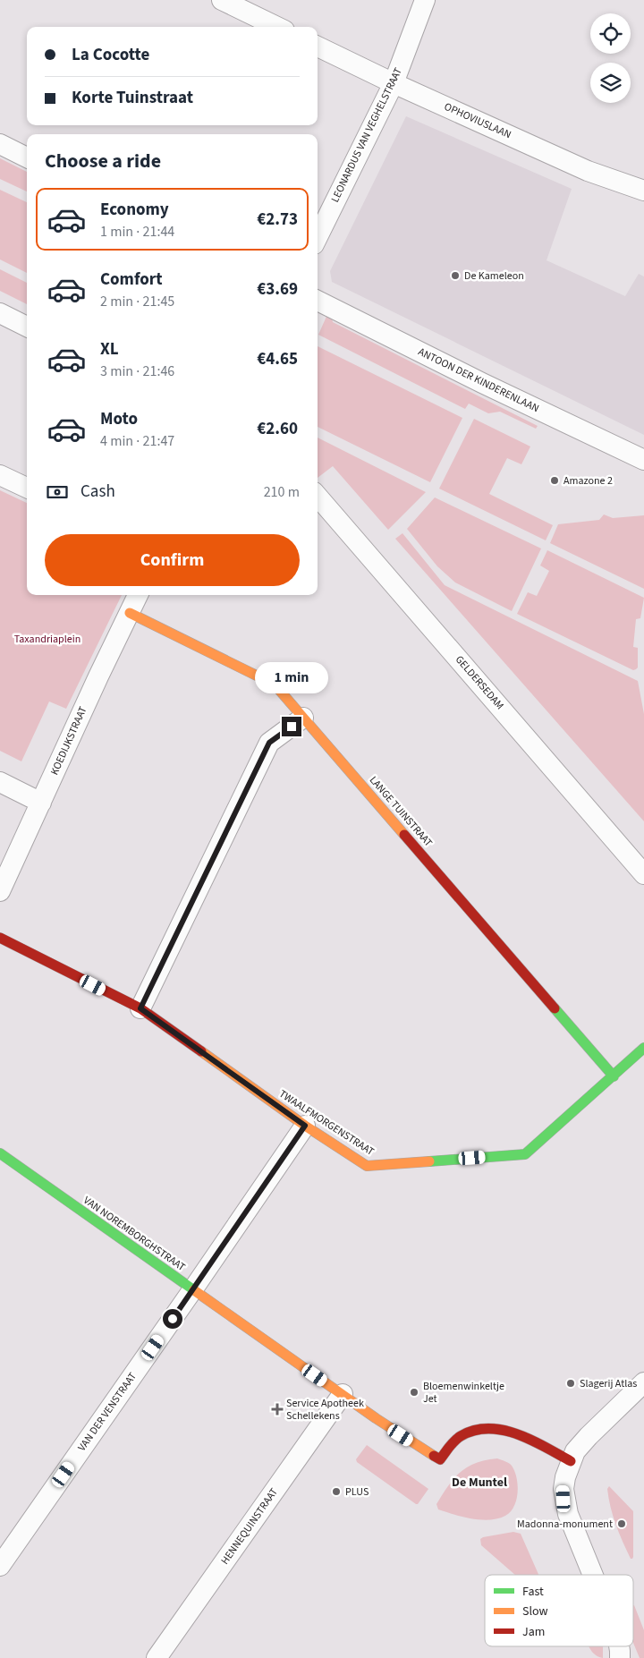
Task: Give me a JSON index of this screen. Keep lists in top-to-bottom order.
{
  "streets": {
    "street": [
      "OPHOVIUSLAAN",
      "LEONARDUS VAN VEGHELSTRAAT",
      "ANTOON DER KINDERENLAAN",
      "GELDERSEDAM",
      "KOEDIJKSTRAAT",
      "LANGE TUINSTRAAT",
      "TWAALFMORGENSTRAAT",
      "VAN NOREMBORGHSTRAAT",
      "VAN DER VENSTRAAT",
      "HENNEQUINSTRAAT"
    ]
  },
  "crossings": [
    ["OPHOVIUSLAAN", "LEONARDUS VAN VEGHELSTRAAT"],
    ["KOEDIJKSTRAAT", "LANGE TUINSTRAAT"],
    ["LANGE TUINSTRAAT", "TWAALFMORGENSTRAAT"],
    ["TWAALFMORGENSTRAAT", "VAN DER VENSTRAAT"],
    ["VAN NOREMBORGHSTRAAT", "VAN DER VENSTRAAT"],
    ["VAN NOREMBORGHSTRAAT", "HENNEQUINSTRAAT"]
  ],
  "districts": ["De Muntel"],
  "parks": ["Taxandriaplein"],
  "places": {
    "other": [
      "De Kameleon",
      "Amazone 2",
      "Slagerij Atlas",
      "Bloemenwinkeltje Jet",
      "PLUS",
      "Madonna-monument"
    ],
    "health": ["Service Apotheek Schellekens"]
  },
  "legend": ["Fast", "Slow", "Jam"],
  "page": {
    "banner": ["La Cocotte", "Korte Tuinstraat"],
    "heading": "Choose a ride",
    "list": [
      {
        "name": "Economy",
        "note": "1 min · 21:44",
        "value": "€2.73"
      },
      {
        "name": "Comfort",
        "note": "2 min · 21:45",
        "value": "€3.69"
      },
      {
        "name": "XL",
        "note": "3 min · 21:46",
        "value": "€4.65"
      },
      {
        "name": "Moto",
        "note": "4 min · 21:47",
        "value": "€2.60"
      }
    ],
    "pay": ["Cash", "210 m"],
    "buttons": "Confirm",
    "bubble": "1 min"
  }
}
